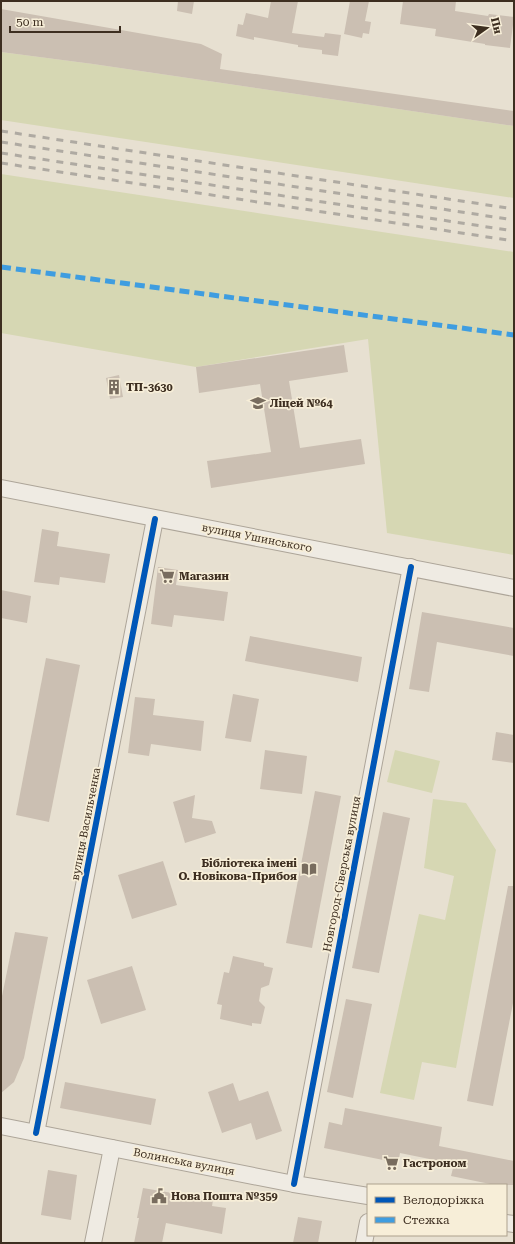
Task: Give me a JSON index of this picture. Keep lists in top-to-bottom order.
{
  "streets": {
    "street": [
      "вулиця Ушинського",
      "вулиця Васильченка",
      "Новгород-Сіверська вулиця",
      "Волинська вулиця"
    ]
  },
  "crossings": [
    ["вулиця Ушинського", "вулиця Васильченка"],
    ["вулиця Ушинського", "Новгород-Сіверська вулиця"],
    ["вулиця Васильченка", "Волинська вулиця"],
    ["Новгород-Сіверська вулиця", "Волинська вулиця"]
  ],
  "places": {
    "building": ["ТП-3630"],
    "school or university": ["Ліцей №64"],
    "supermarket": ["Магазин", "Гастроном"],
    "library": ["Бібліотека імені О. Новікова-Прибоя"],
    "public building": ["Нова Пошта №359"]
  },
  "legend": ["Велодоріжка", "Стежка"],
  "scale_bar": "50 m",
  "north": "right"
}
